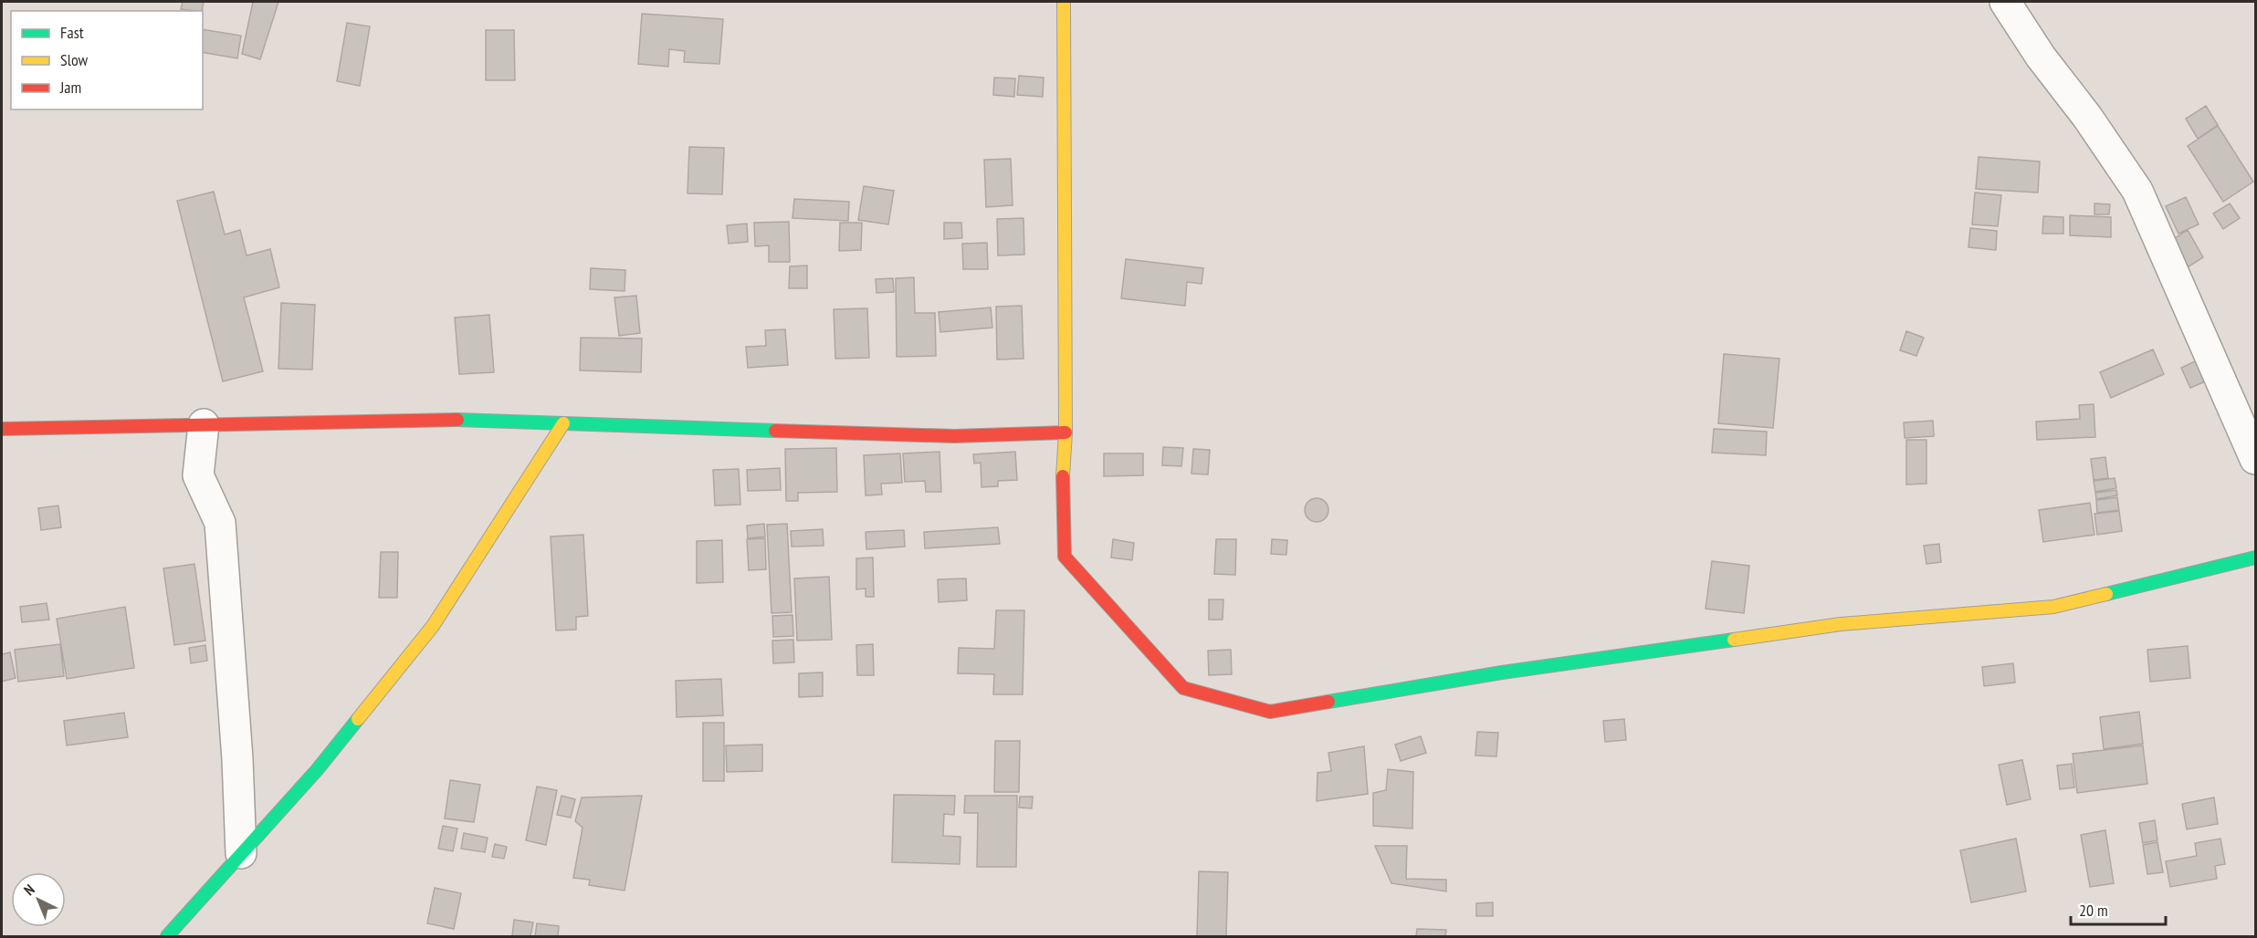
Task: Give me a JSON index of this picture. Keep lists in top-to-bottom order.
{
  "legend": ["Fast", "Slow", "Jam"],
  "scale_bar": "20 m",
  "north": "top left"
}
